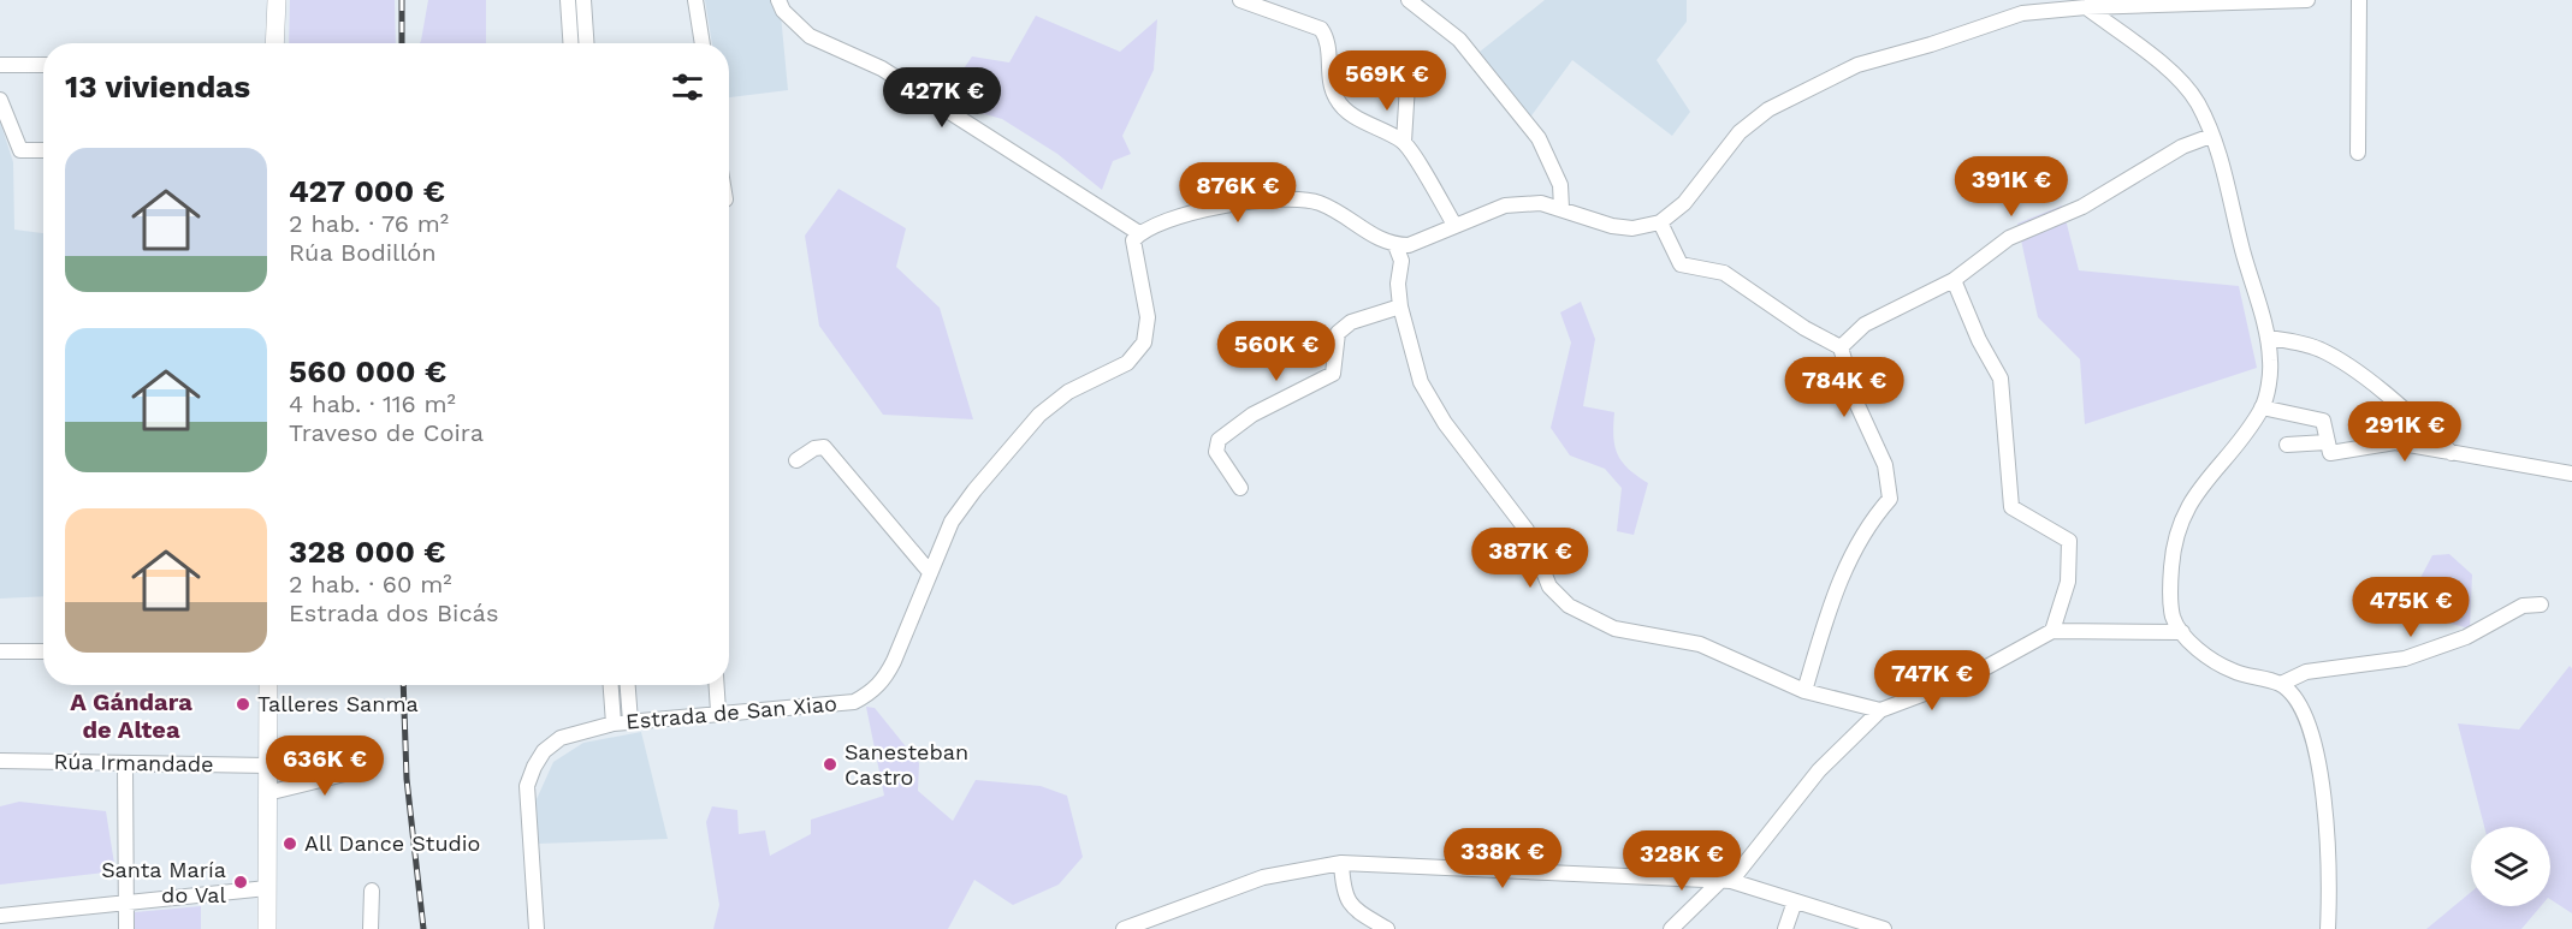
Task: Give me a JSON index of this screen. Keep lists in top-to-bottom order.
{
  "streets": {
    "street": ["Estrada de San Xiao", "Rúa Irmandade"]
  },
  "districts": ["A Gándara de Altea"],
  "places": [
    "Talleres Sanma",
    "Sanesteban Castro",
    "All Dance Studio",
    "Santa María do Val"
  ],
  "page": {
    "heading": "13 viviendas",
    "price": [
      "569K €",
      "427K €",
      "391K €",
      "876K €",
      "560K €",
      "784K €",
      "291K €",
      "387K €",
      "475K €",
      "747K €",
      "636K €",
      "338K €",
      "328K €"
    ],
    "list": [
      {
        "name": "427 000 €",
        "note": "2 hab. · 76 m² · Rúa Bodillón"
      },
      {
        "name": "560 000 €",
        "note": "4 hab. · 116 m² · Traveso de Coira"
      },
      {
        "name": "328 000 €",
        "note": "2 hab. · 60 m² · Estrada dos Bicás"
      }
    ]
  }
}
